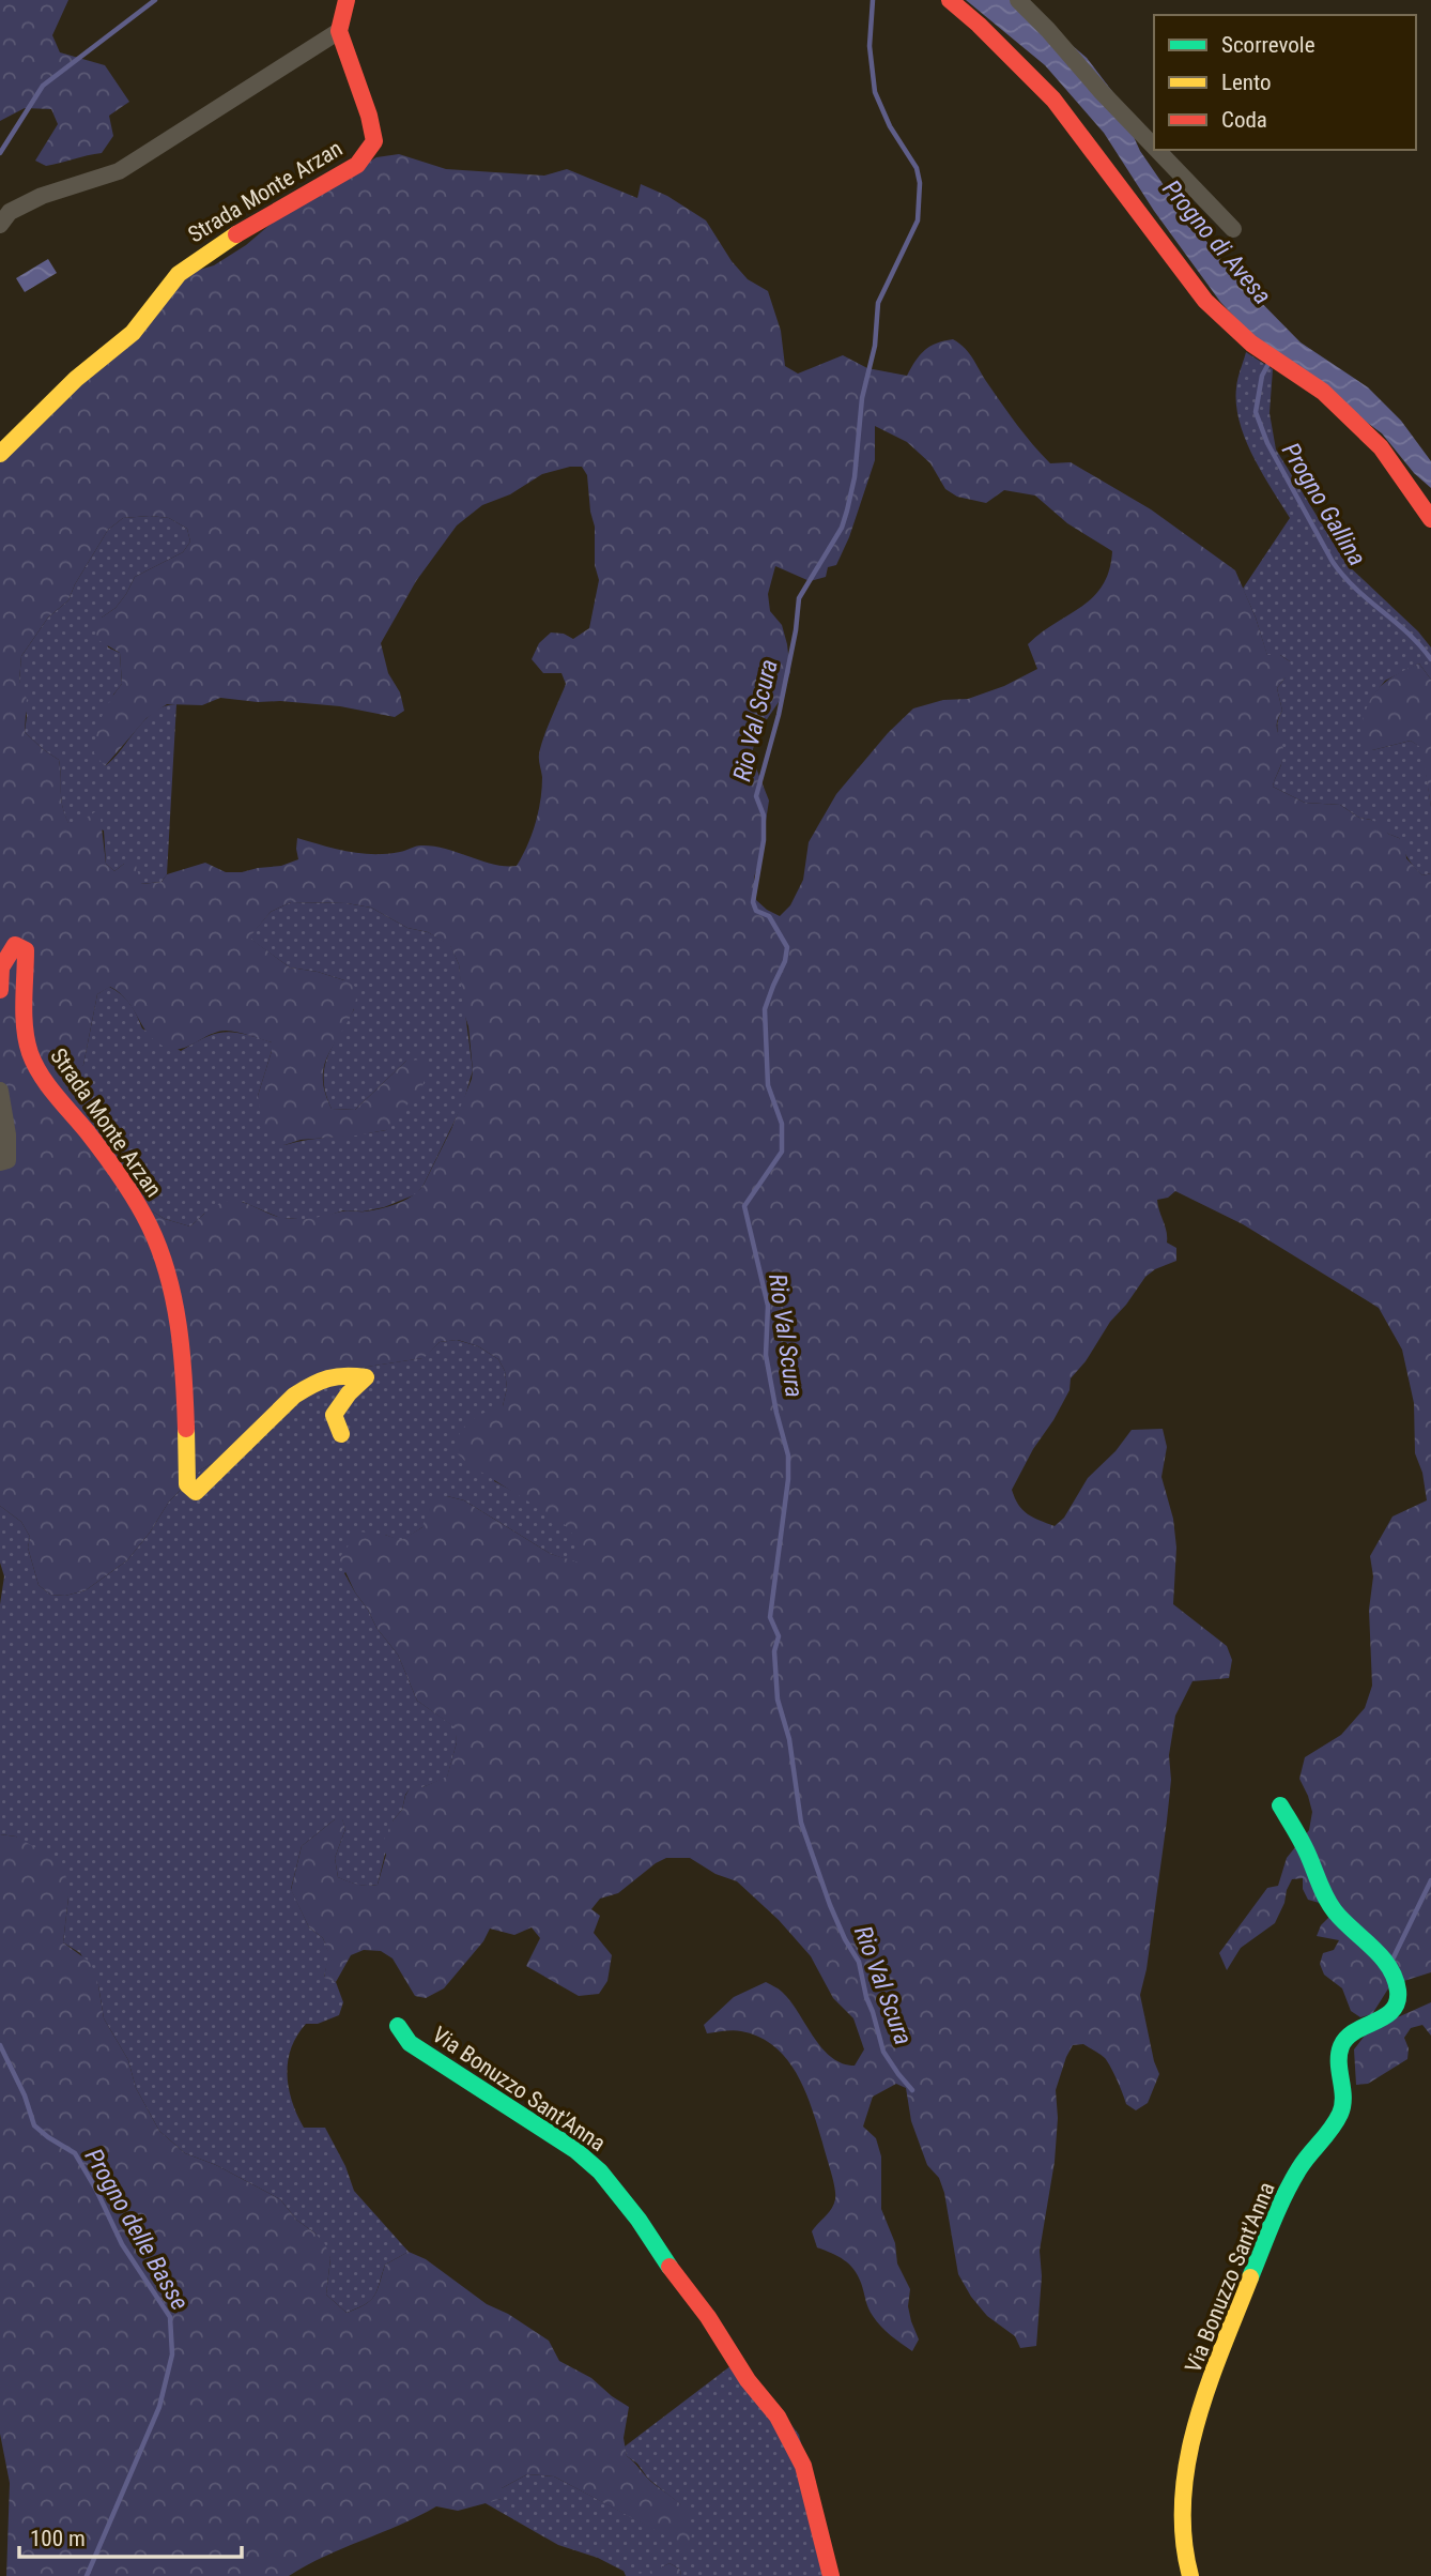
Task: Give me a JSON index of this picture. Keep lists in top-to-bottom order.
{
  "streets": {
    "street": ["Strada Monte Arzan", "Via Bonuzzo Sant'Anna"]
  },
  "water": [
    "Progno di Avesa",
    "Progno Gallina",
    "Rio Val Scura",
    "Progno delle Basse"
  ],
  "legend": ["Scorrevole", "Lento", "Coda"],
  "scale_bar": "100 m"
}
